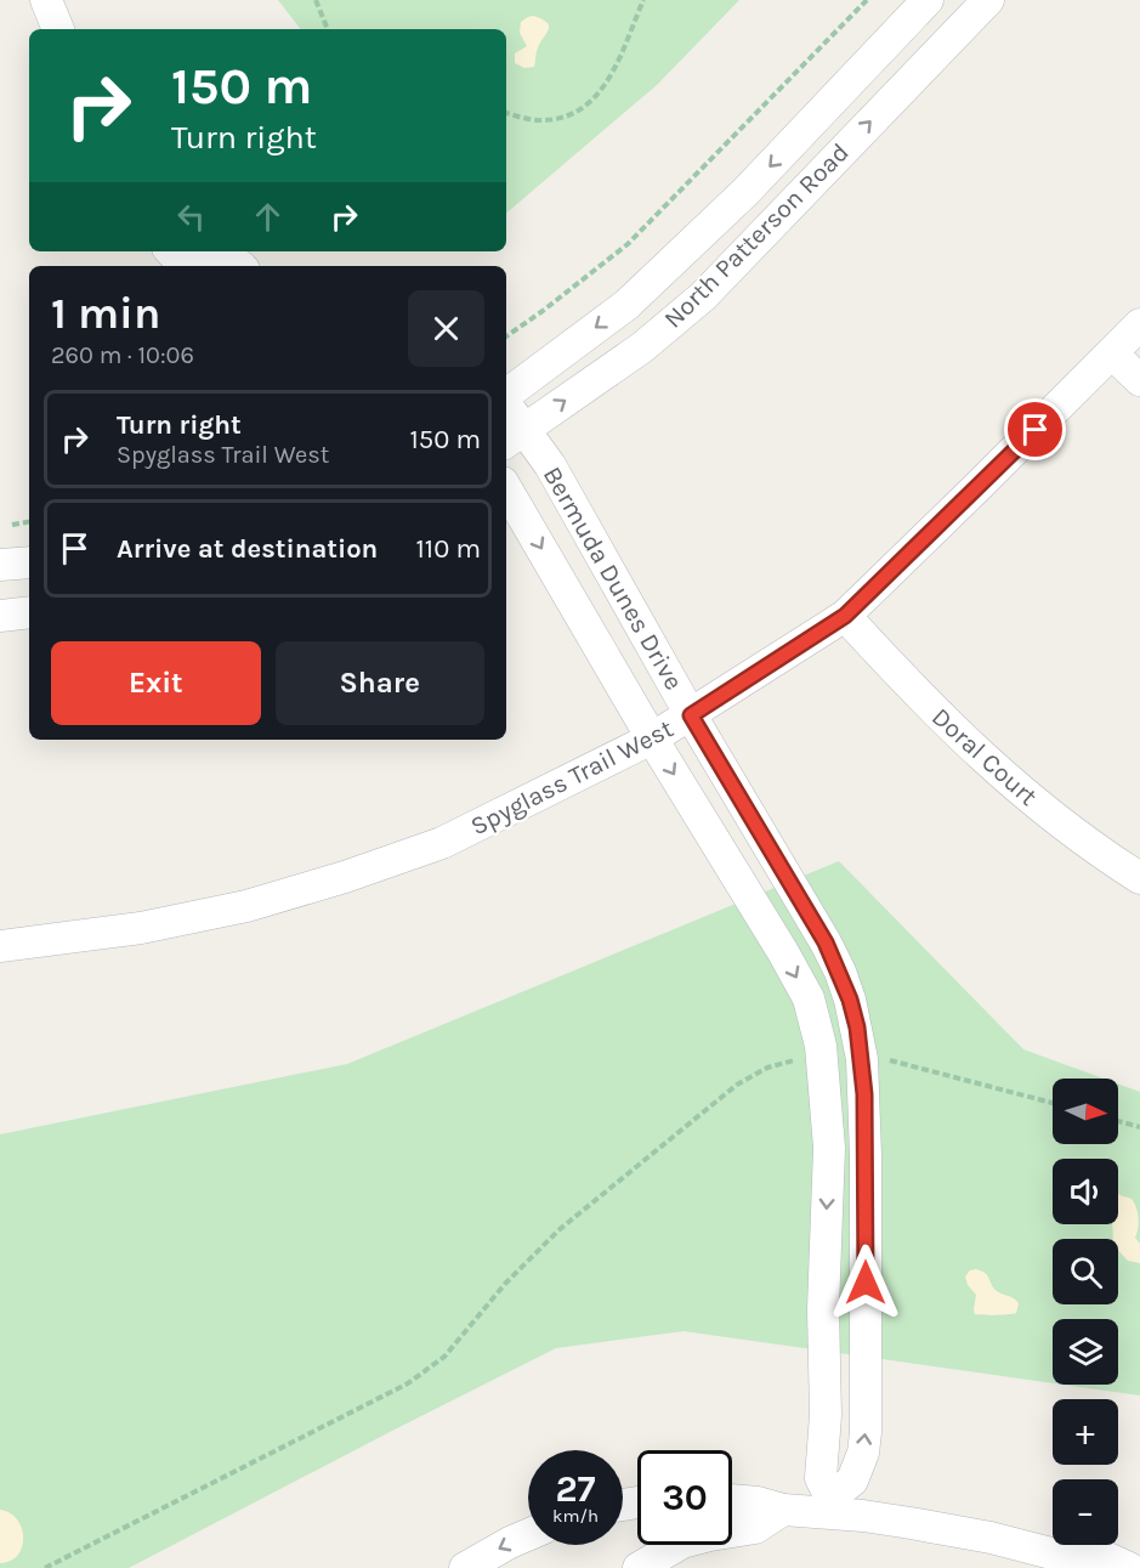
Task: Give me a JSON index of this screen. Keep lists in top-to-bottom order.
{
  "streets": {
    "street": [
      "North Patterson Road",
      "Bermuda Dunes Drive",
      "Doral Court",
      "Spyglass Trail West"
    ]
  },
  "crossings": [
    ["North Patterson Road", "Bermuda Dunes Drive"],
    ["Bermuda Dunes Drive", "Spyglass Trail West"],
    ["Doral Court", "Spyglass Trail West"]
  ],
  "north": "right",
  "page": {
    "turn": ["150 m", "Turn right"],
    "heading": ["1 min", "260 m · 10:06"],
    "list": [
      {
        "name": "Turn right",
        "note": "Spyglass Trail West",
        "value": "150 m"
      },
      {
        "name": "Arrive at destination",
        "value": "110 m"
      }
    ],
    "buttons": ["Exit", "Share"],
    "map_buttons": ["+", "−"],
    "speed": "27 km/h",
    "limit": "30"
  }
}
